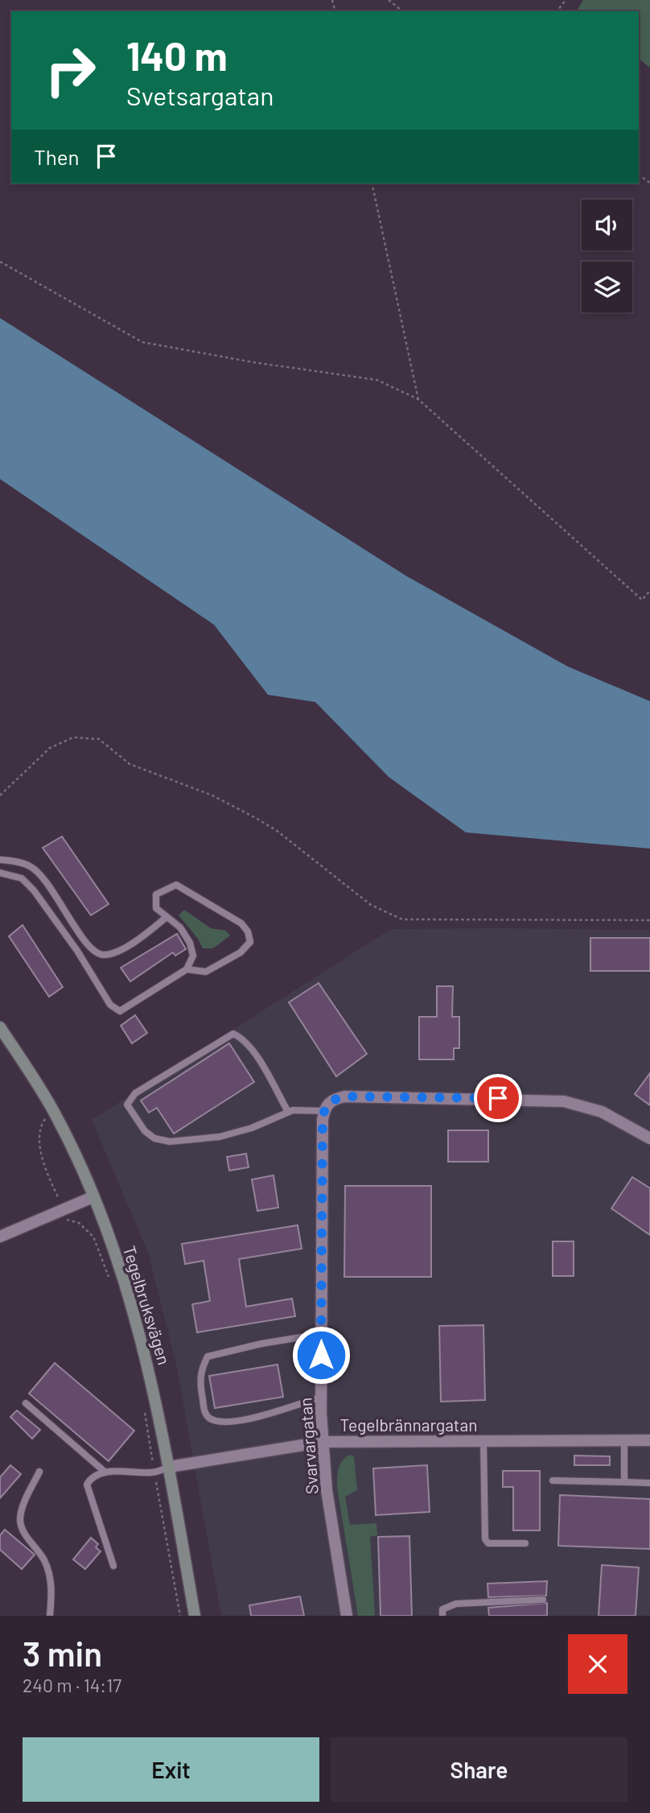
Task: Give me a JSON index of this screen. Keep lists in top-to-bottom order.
{
  "streets": {
    "street": ["Tegelbruksvägen", "Tegelbrännargatan", "Svarvargatan"]
  },
  "crossings": [
    ["Tegelbruksvägen", "Tegelbrännargatan"],
    ["Tegelbrännargatan", "Svarvargatan"]
  ],
  "page": {
    "turn": ["140 m", "Svetsargatan"],
    "then": "Then",
    "heading": ["3 min", "240 m · 14:17"],
    "buttons": ["Exit", "Share"]
  }
}
